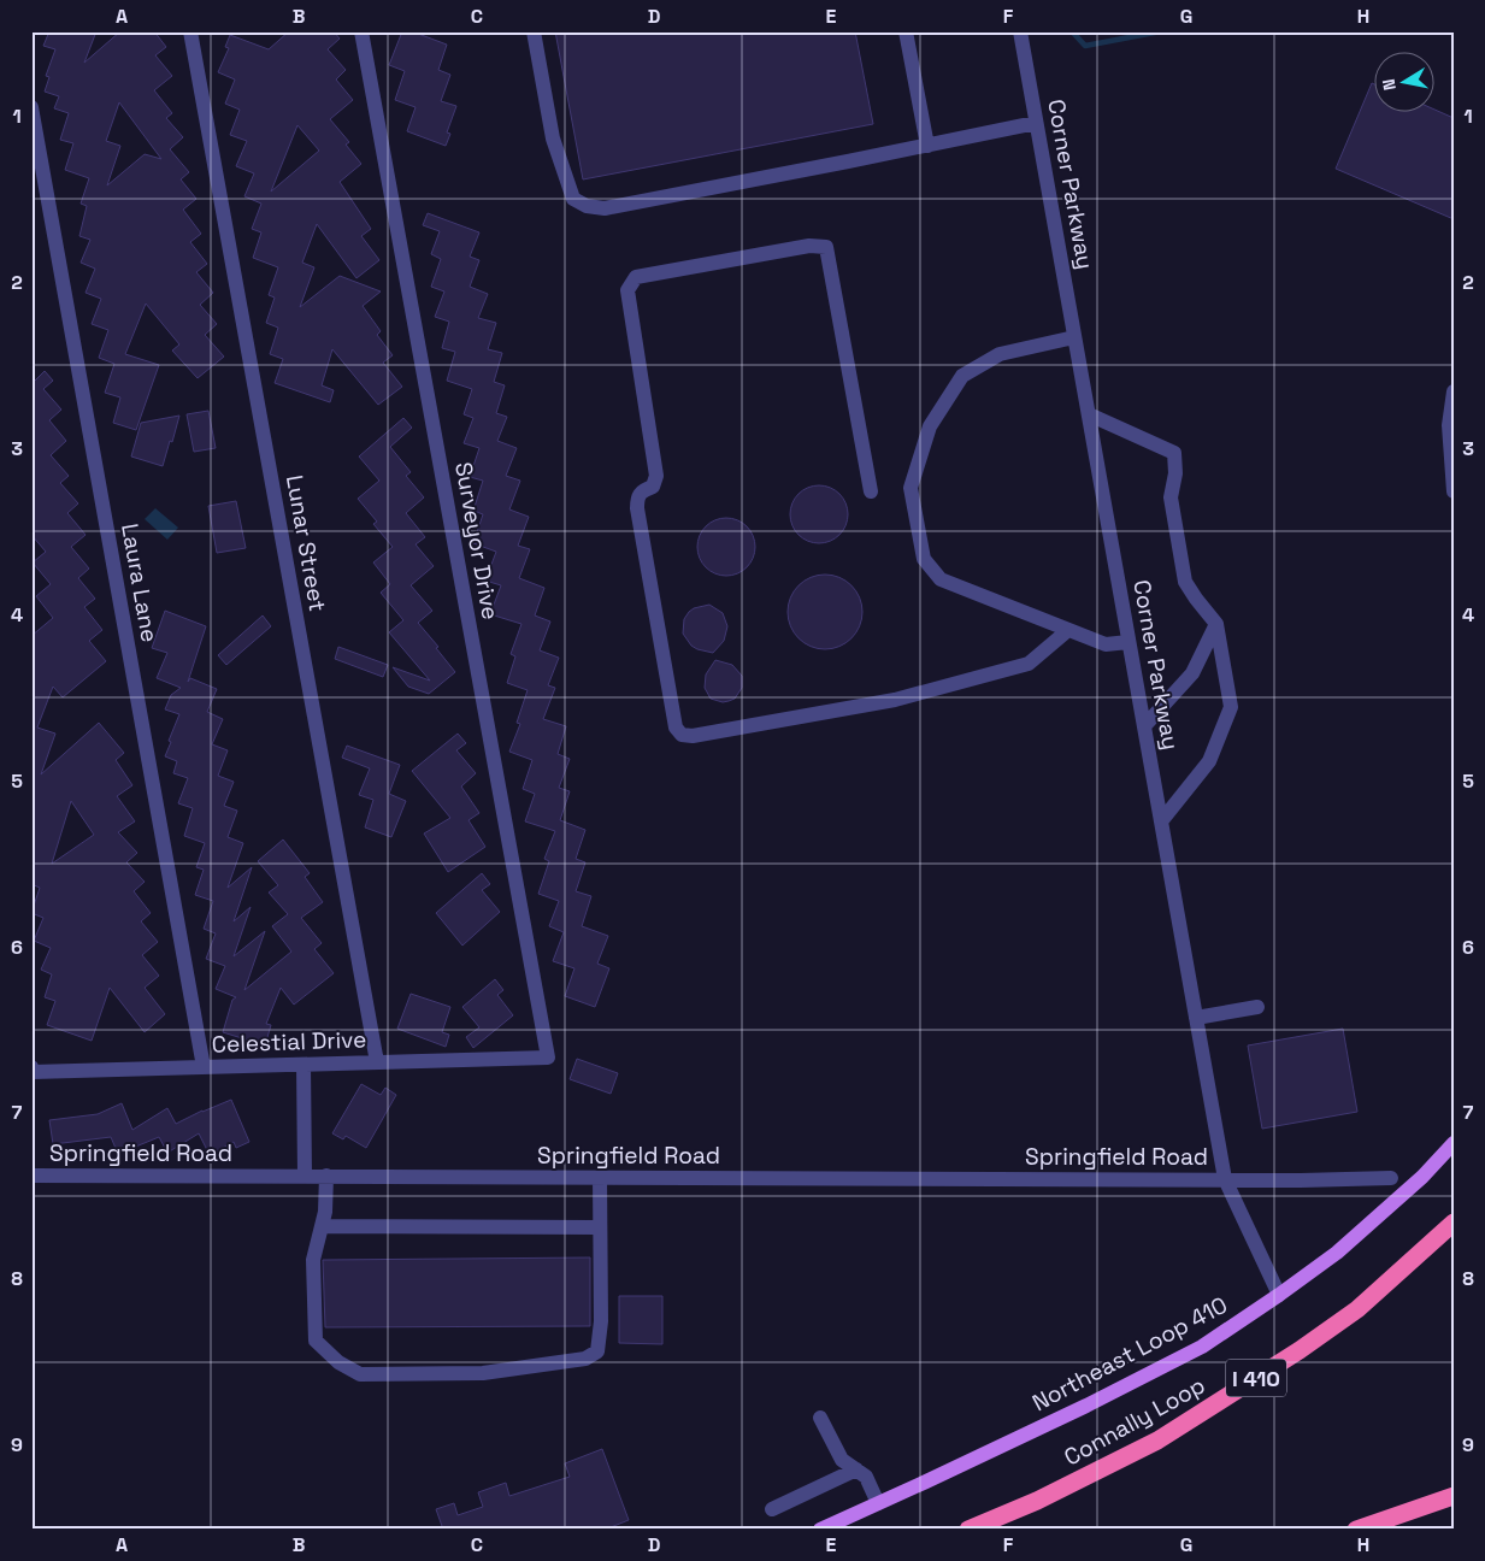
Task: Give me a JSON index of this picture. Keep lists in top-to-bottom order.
{
  "streets": {
    "highway": ["I 410", "Connally Loop"],
    "main road": ["Northeast Loop 410"],
    "street": [
      "Corner Parkway",
      "Surveyor Drive",
      "Lunar Street",
      "Laura Lane",
      "Celestial Drive",
      "Springfield Road"
    ]
  },
  "crossings": [
    ["Corner Parkway", "Springfield Road"],
    ["Corner Parkway", "Northeast Loop 410"],
    ["Surveyor Drive", "Celestial Drive"],
    ["Lunar Street", "Celestial Drive"],
    ["Laura Lane", "Celestial Drive"]
  ],
  "north": "left",
  "grid": {
    "columns": [
      "A",
      "B",
      "C",
      "D",
      "E",
      "F",
      "G",
      "H"
    ],
    "rows": [
      "1",
      "2",
      "3",
      "4",
      "5",
      "6",
      "7",
      "8",
      "9"
    ]
  }
}
